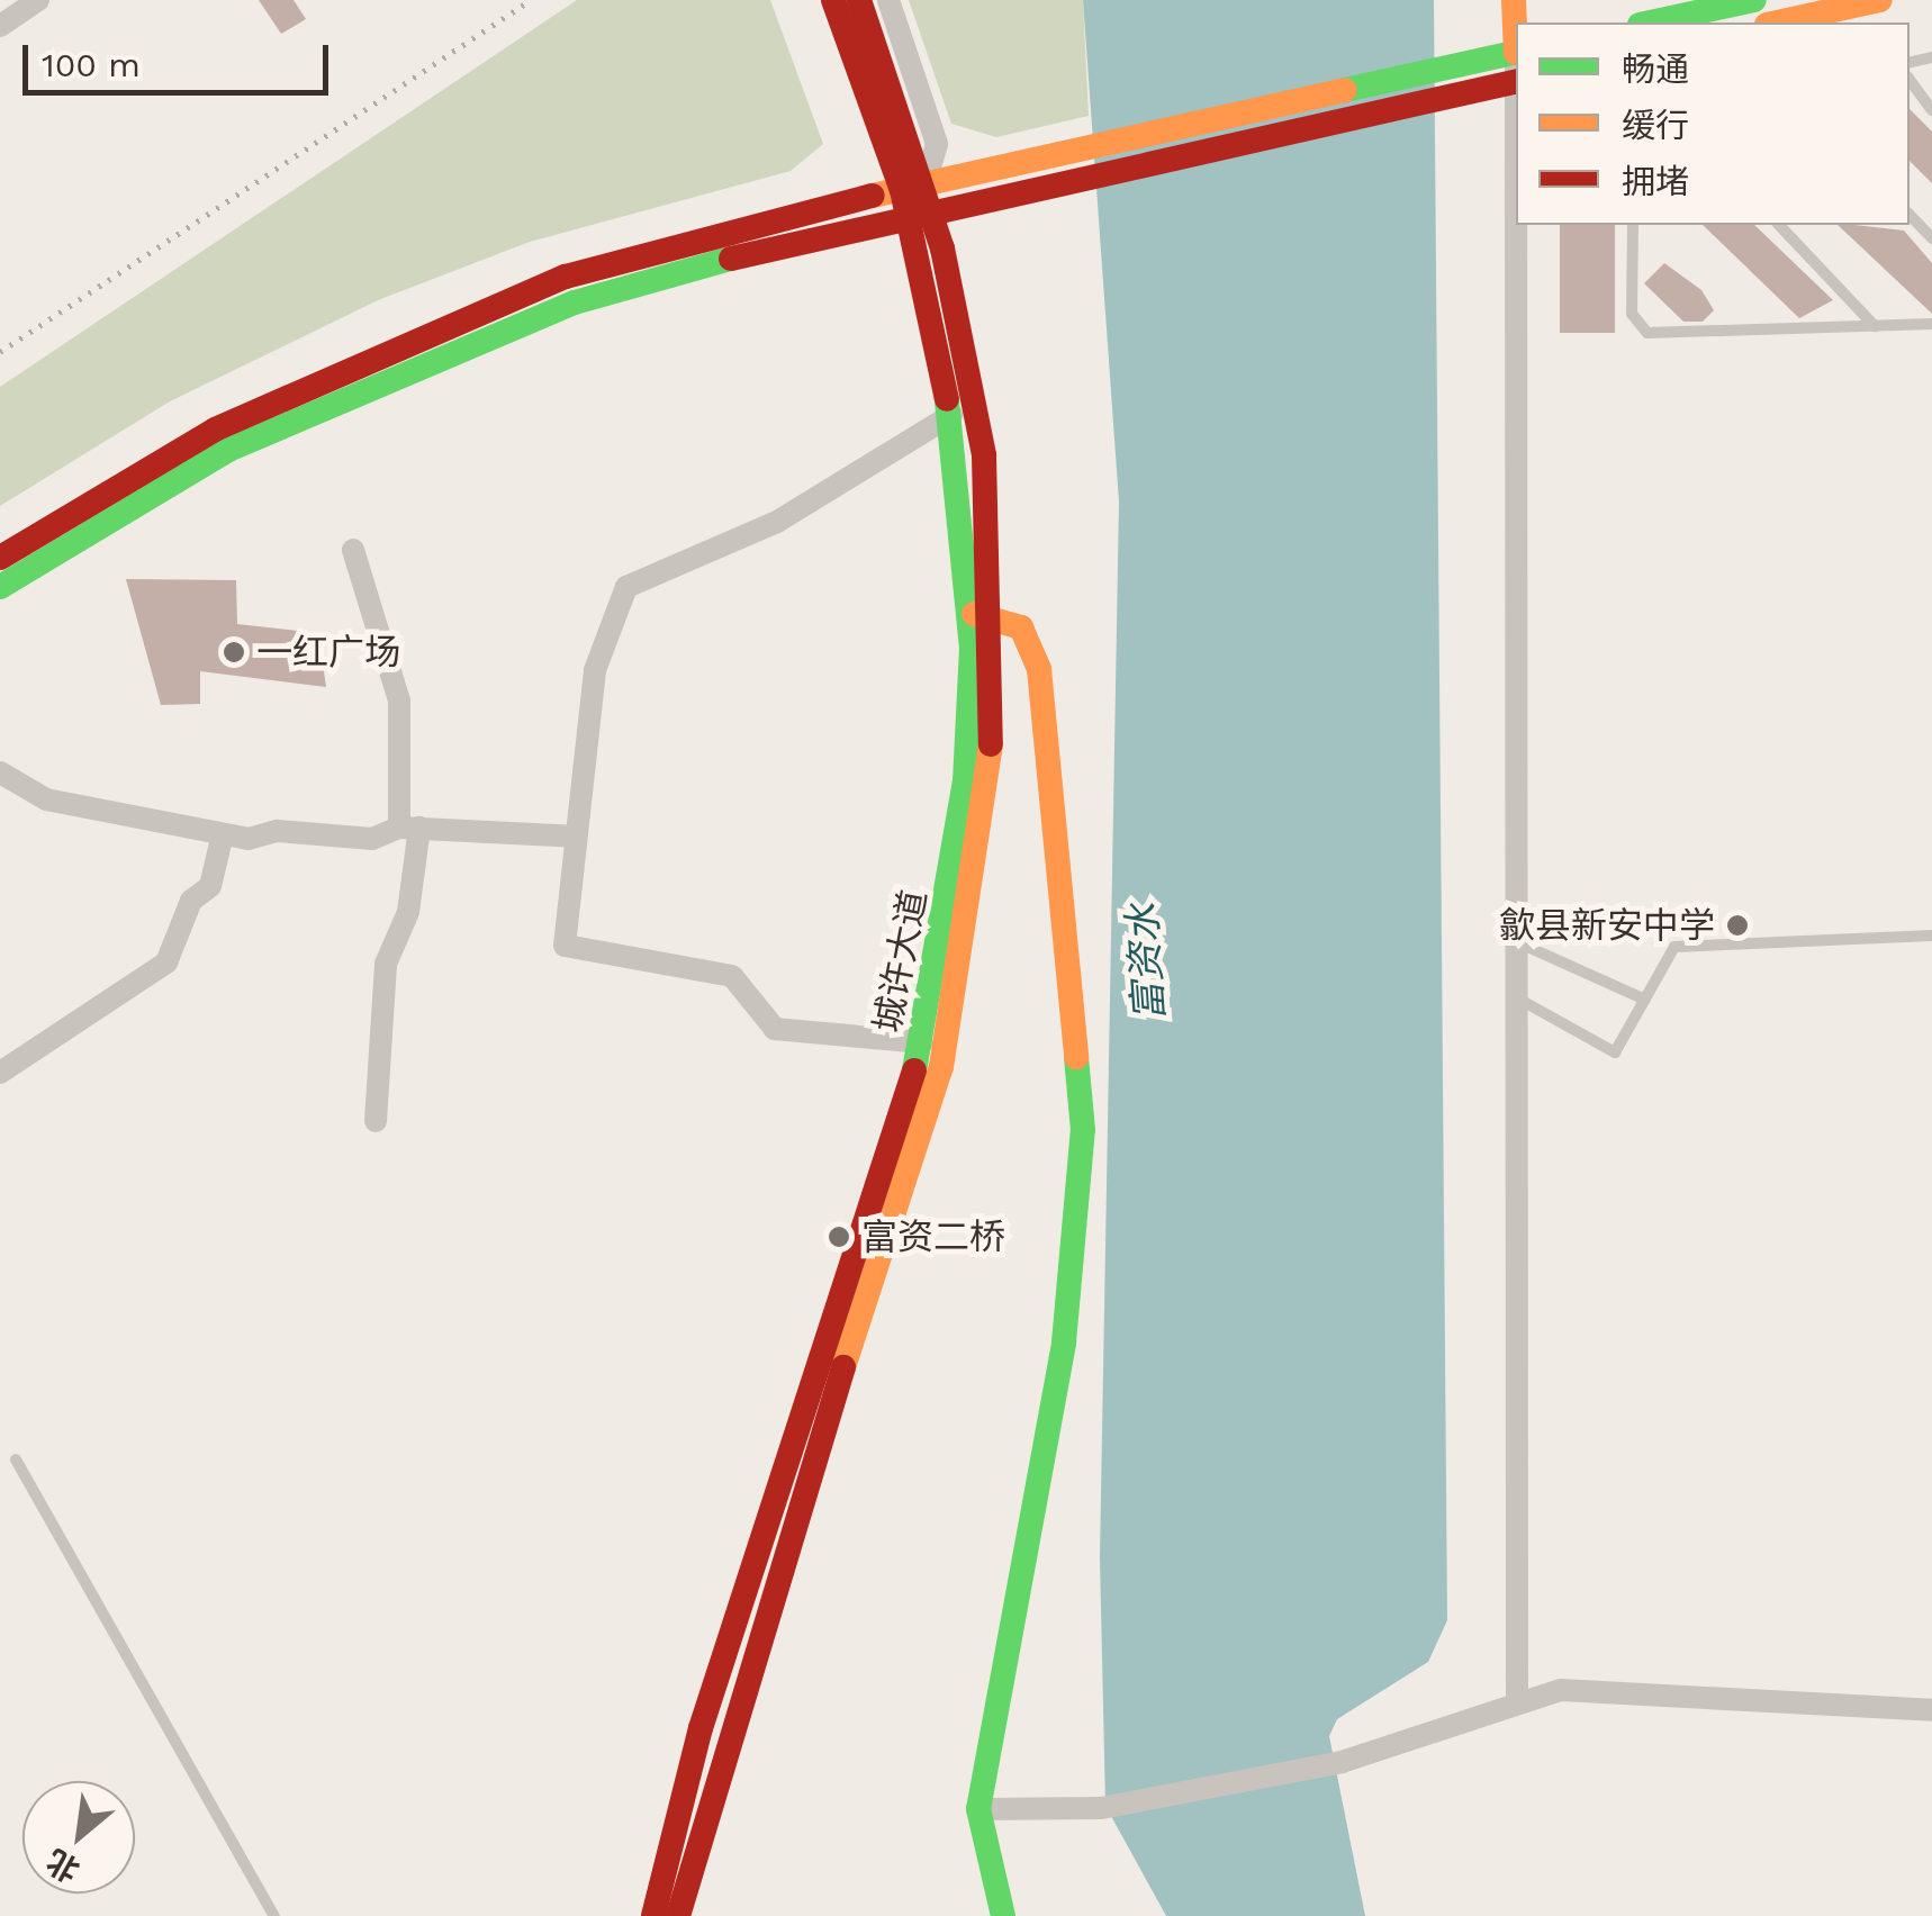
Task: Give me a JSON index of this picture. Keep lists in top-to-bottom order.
{
  "streets": {
    "main road": ["城许大道"]
  },
  "water": ["富资水"],
  "places": ["一红广场", "歙县新安中学", "富资二桥"],
  "legend": ["畅通", "缓行", "拥堵"],
  "scale_bar": "100 m",
  "north": "bottom left"
}
